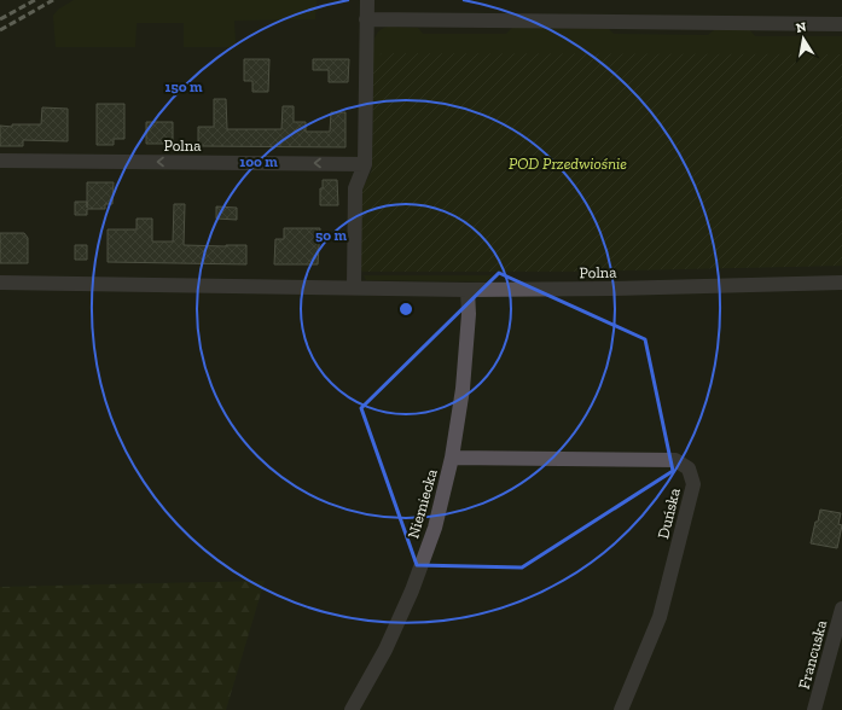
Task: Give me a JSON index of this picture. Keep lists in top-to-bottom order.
{
  "streets": {
    "street": [
      "Polna",
      "Niemiecka",
      "Duńska",
      "Francuska"
    ]
  },
  "crossings": [
    ["Polna", "Niemiecka"],
    ["Niemiecka", "Duńska"]
  ],
  "parks": ["POD Przedwiośnie"],
  "north": "top",
  "rings": ["150 m", "100 m", "50 m"]
}
